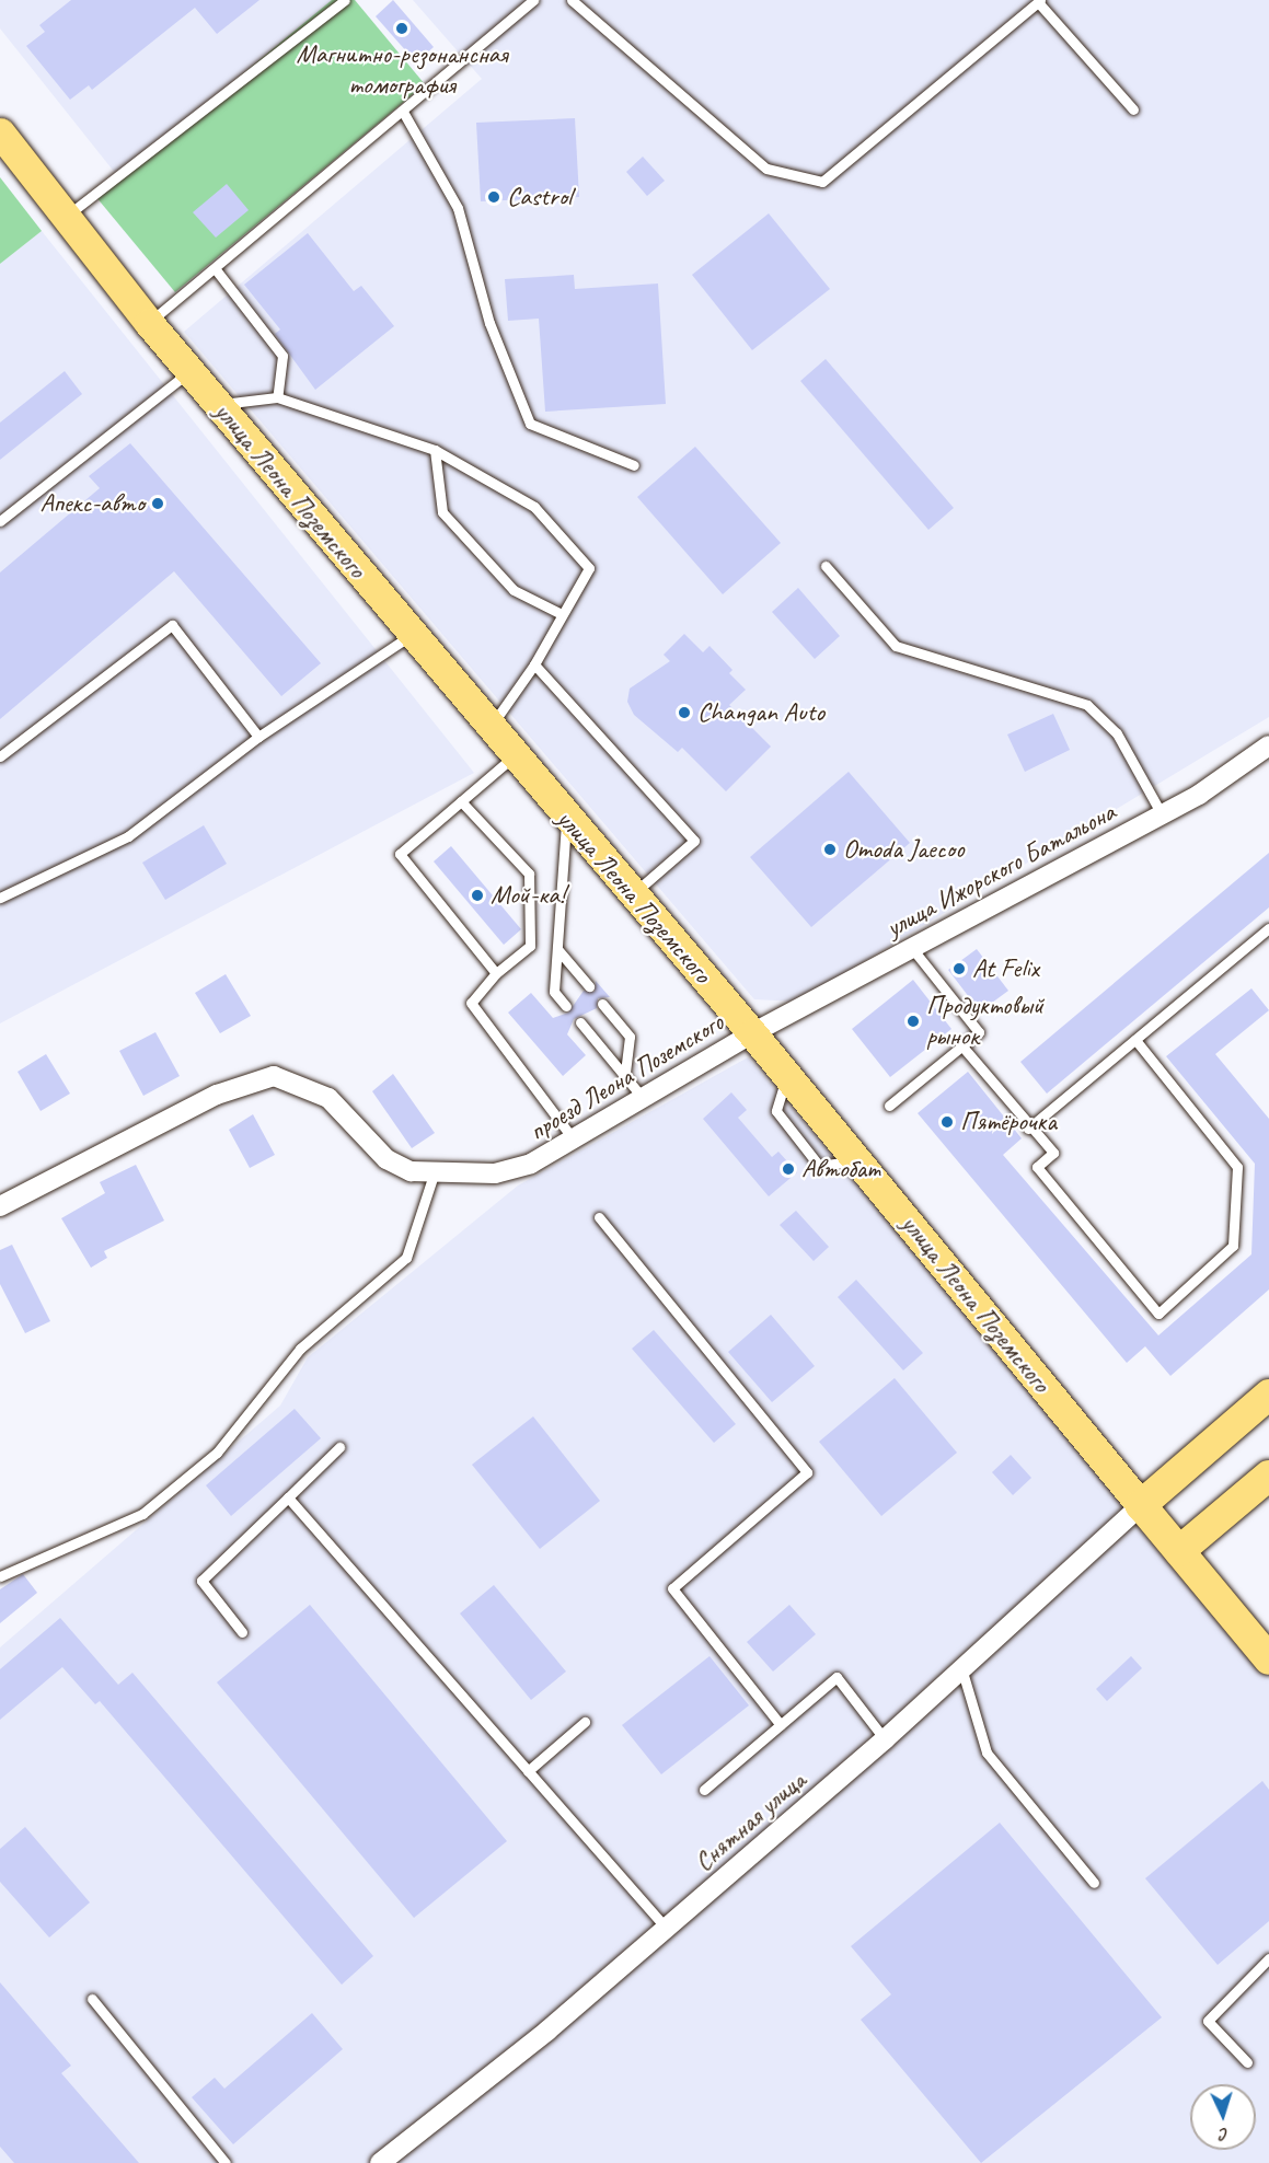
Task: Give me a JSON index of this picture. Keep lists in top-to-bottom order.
{
  "streets": {
    "highway": ["улица Леона Поземского"],
    "street": ["улица Ижорского Батальона", "проезд Леона Поземского", "Снятная улица"]
  },
  "crossings": [
    ["улица Леона Поземского", "улица Ижорского Батальона"],
    ["улица Леона Поземского", "проезд Леона Поземского"],
    ["улица Леона Поземского", "Снятная улица"],
    ["улица Ижорского Батальона", "проезд Леона Поземского"]
  ],
  "places": [
    "Магнитно-резонансная томография",
    "Castrol",
    "Апекс-авто",
    "Changan Auto",
    "Omoda Jaecoo",
    "Мой-ка!",
    "At Felix",
    "Продуктовый рынок",
    "Пятёрочка",
    "Автобат"
  ],
  "north": "bottom"
}
